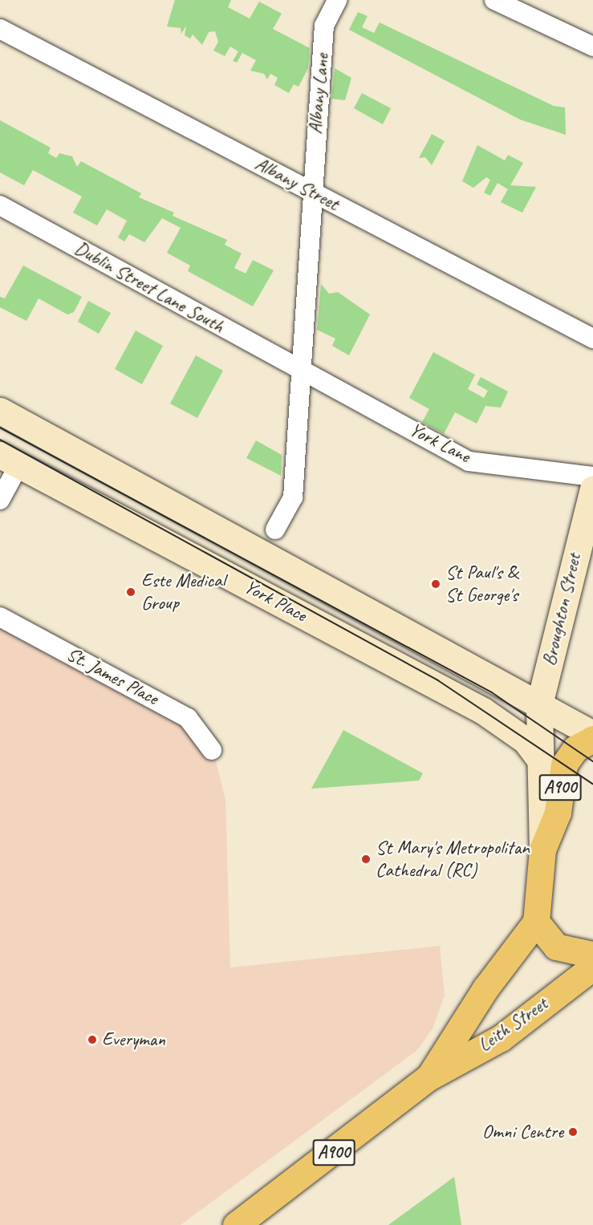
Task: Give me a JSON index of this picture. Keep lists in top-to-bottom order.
{
  "streets": {
    "main road": ["A900", "Leith Street"],
    "street": [
      "Albany Lane",
      "Albany Street",
      "Dublin Street Lane South",
      "York Lane",
      "York Place",
      "Broughton Street",
      "St. James Place"
    ]
  },
  "crossings": [
    ["Albany Lane", "Albany Street"],
    ["Dublin Street Lane South", "York Lane"],
    ["York Place", "Broughton Street"],
    ["Broughton Street", "A900"],
    ["A900", "Leith Street"]
  ],
  "places": [
    "St Paul's & St George's",
    "Este Medical Group",
    "St Mary's Metropolitan Cathedral (RC)",
    "Everyman",
    "Omni Centre"
  ]
}
